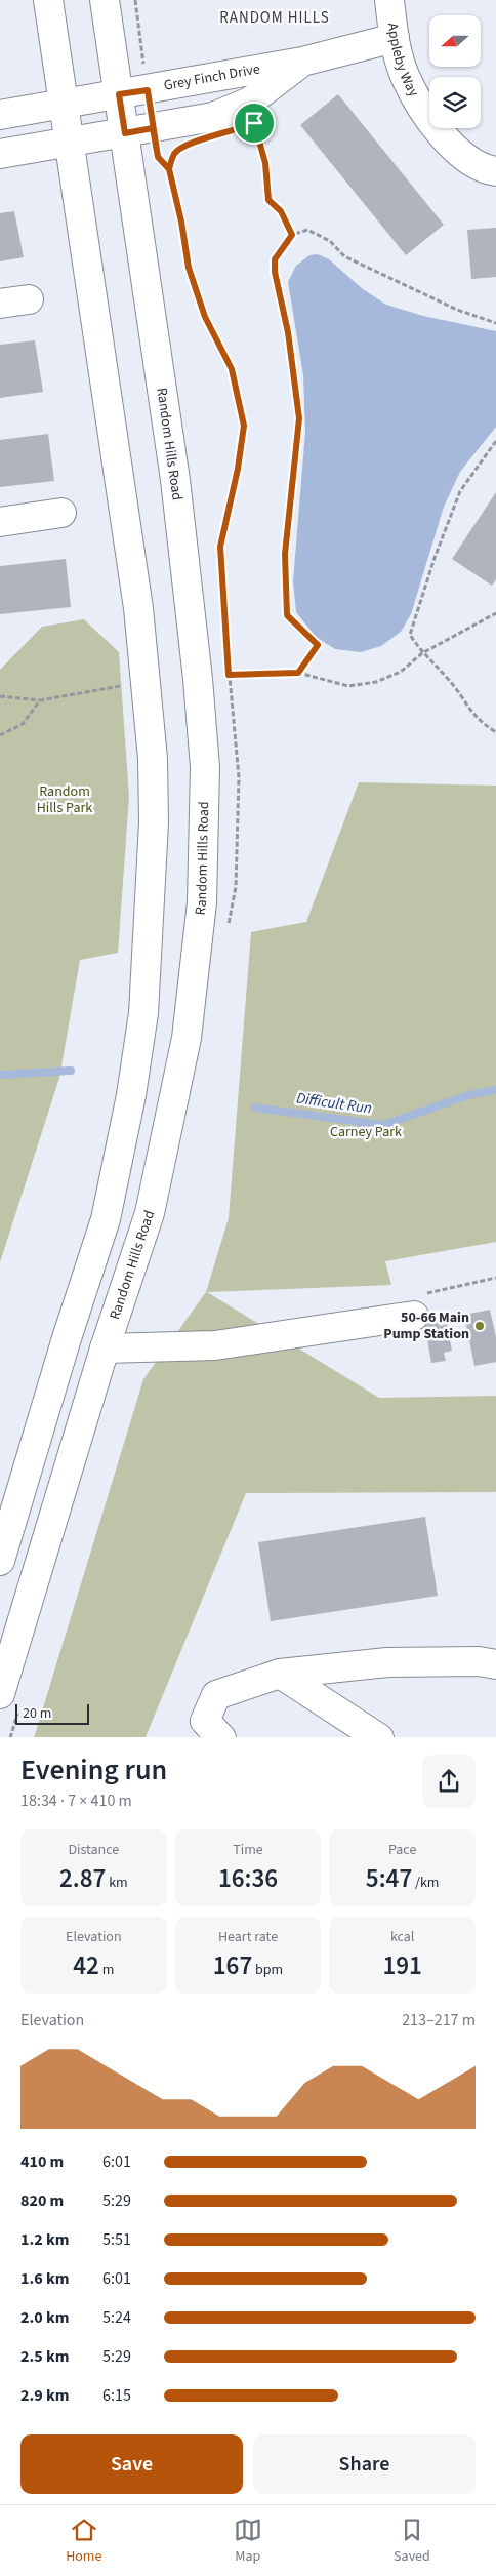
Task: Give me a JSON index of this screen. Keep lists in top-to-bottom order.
{
  "streets": {
    "street": ["Appleby Way", "Grey Finch Drive", "Random Hills Road"]
  },
  "crossings": [
    ["Appleby Way", "Grey Finch Drive"],
    ["Grey Finch Drive", "Random Hills Road"]
  ],
  "districts": ["RANDOM HILLS"],
  "water": ["Difficult Run"],
  "parks": ["Random Hills Park", "Carney Park"],
  "places": ["50-66 Main Pump Station"],
  "scale_bar": "20 m",
  "north": "left",
  "page": {
    "scale": "20 m",
    "heading": ["Evening run", "18:34 · 7 × 410 m"],
    "stats": [
      ["Distance", "2.87 km"],
      ["Time", "16:36"],
      ["Pace", "5:47 /km"],
      ["Elevation", "42 m"],
      ["Heart rate", "167 bpm"],
      ["kcal", "191"]
    ],
    "chart": ["Elevation", "213–217 m"],
    "list": [
      {
        "name": "410 m",
        "note": "6:01"
      },
      {
        "name": "820 m",
        "note": "5:29"
      },
      {
        "name": "1.2 km",
        "note": "5:51"
      },
      {
        "name": "1.6 km",
        "note": "6:01"
      },
      {
        "name": "2.0 km",
        "note": "5:24"
      },
      {
        "name": "2.5 km",
        "note": "5:29"
      },
      {
        "name": "2.9 km",
        "note": "6:15"
      }
    ],
    "buttons": ["Save", "Share"],
    "tabs": ["Home", "Map", "Saved"]
  }
}
